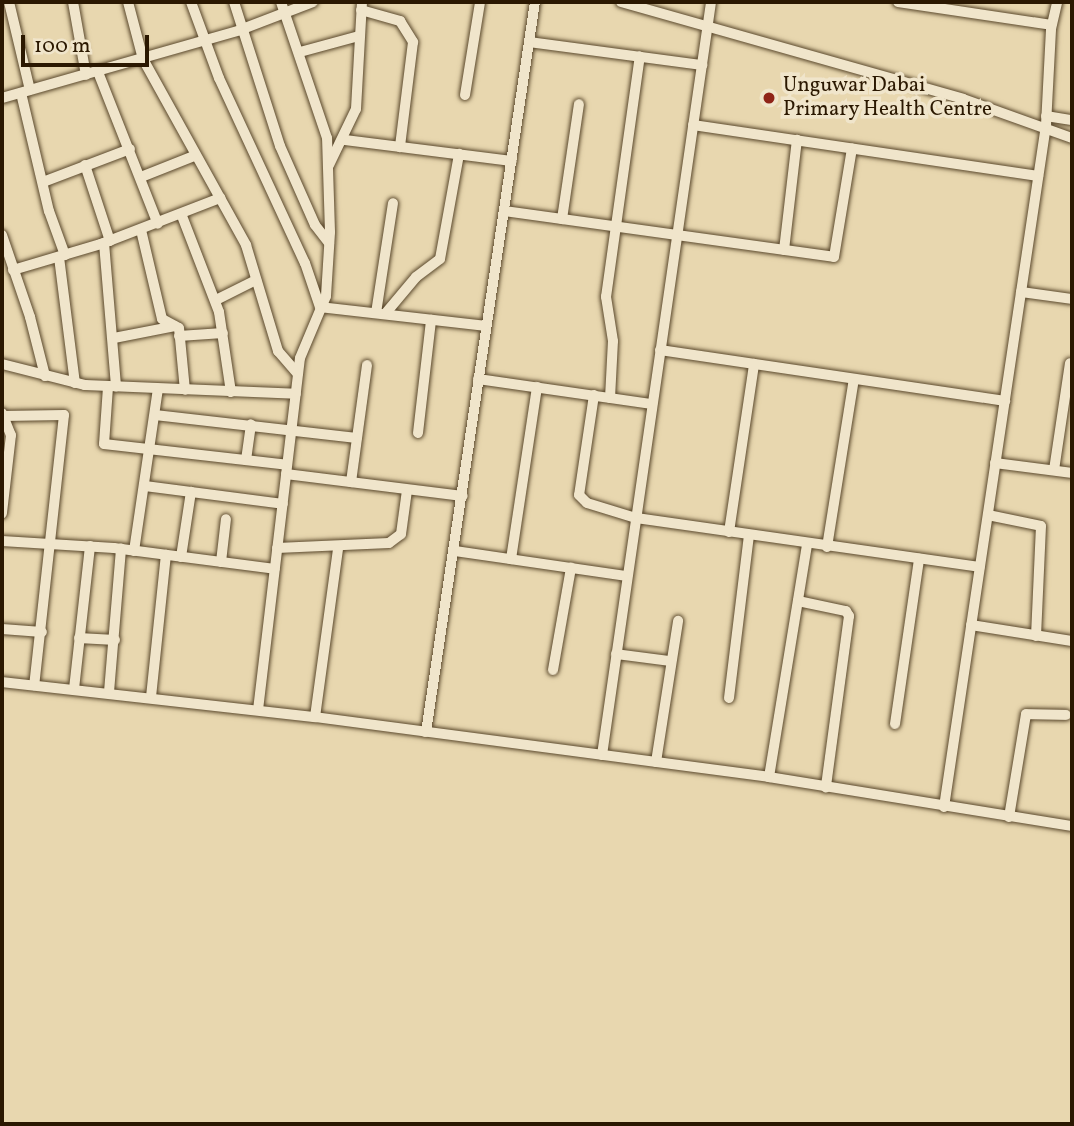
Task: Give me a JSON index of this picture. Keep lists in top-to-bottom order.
{
  "places": ["Unguwar Dabai Primary Health Centre"],
  "scale_bar": "100 m"
}
